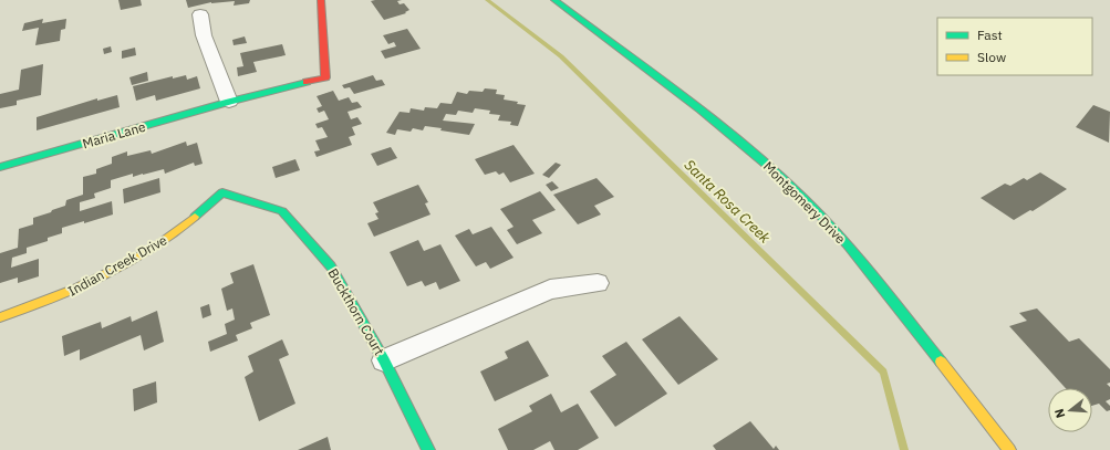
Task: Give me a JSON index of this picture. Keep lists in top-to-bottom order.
{
  "streets": {
    "street": [
      "Maria Lane",
      "Montgomery Drive",
      "Indian Creek Drive",
      "Buckthorn Court"
    ]
  },
  "crossings": [
    ["Indian Creek Drive", "Buckthorn Court"]
  ],
  "water": ["Santa Rosa Creek"],
  "legend": ["Fast", "Slow"],
  "north": "left"
}
